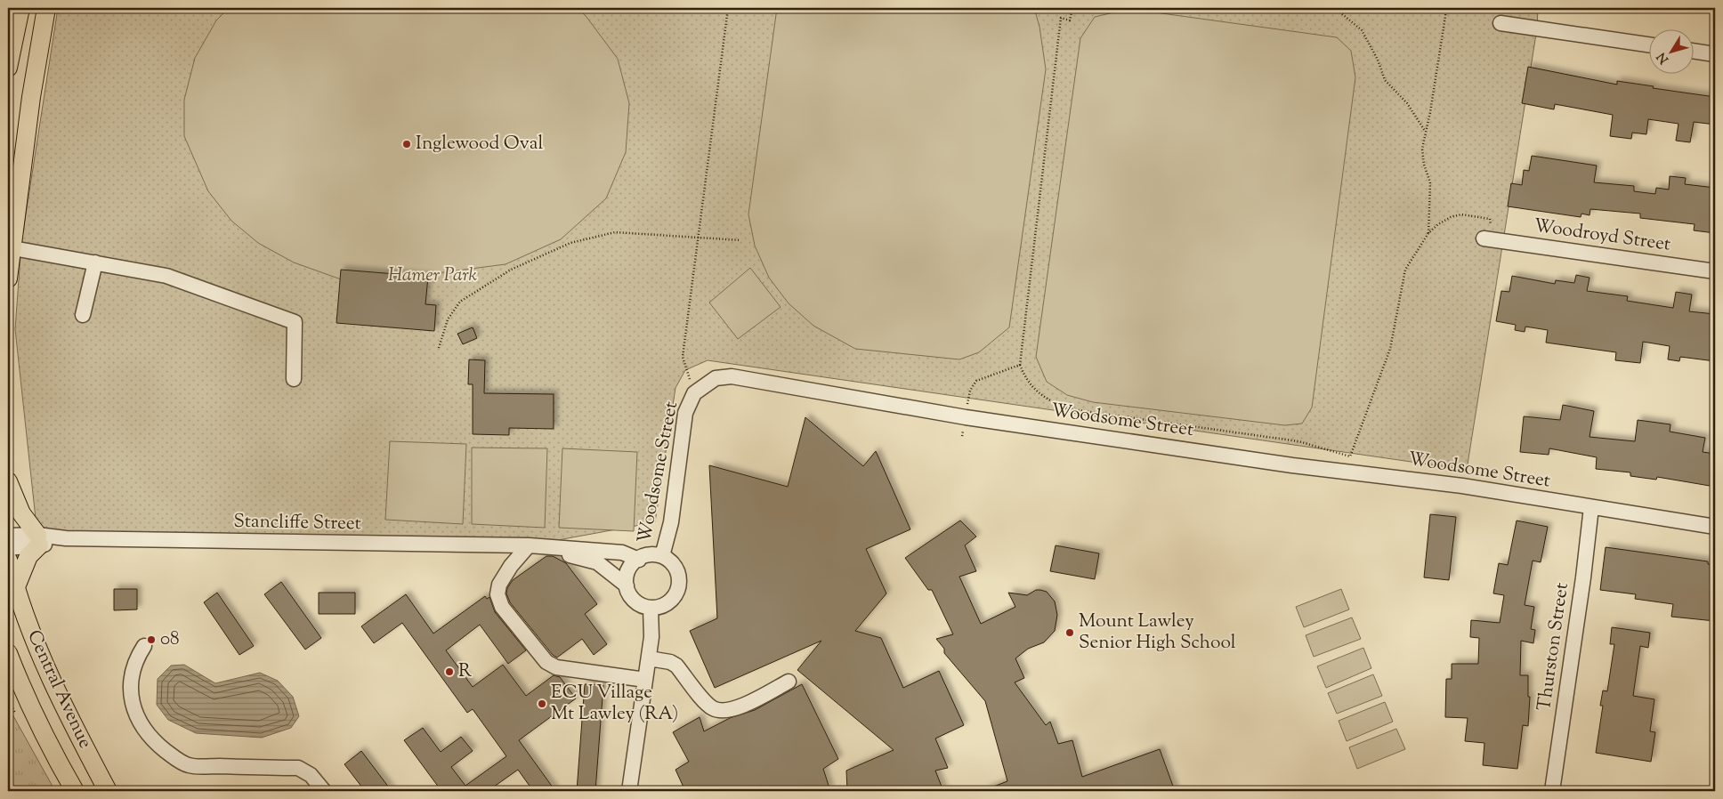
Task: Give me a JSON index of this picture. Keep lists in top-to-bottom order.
{
  "streets": {
    "main road": ["Central Avenue"],
    "street": [
      "Woodroyd Street",
      "Woodsome Street",
      "Stancliffe Street",
      "Thurston Street"
    ]
  },
  "crossings": [
    ["Woodsome Street", "Stancliffe Street"],
    ["Woodsome Street", "Thurston Street"]
  ],
  "parks": ["Hamer Park"],
  "places": [
    "Inglewood Oval",
    "Mount Lawley Senior High School",
    "08",
    "R",
    "ECU Village Mt Lawley (RA)"
  ],
  "north": "bottom left"
}
